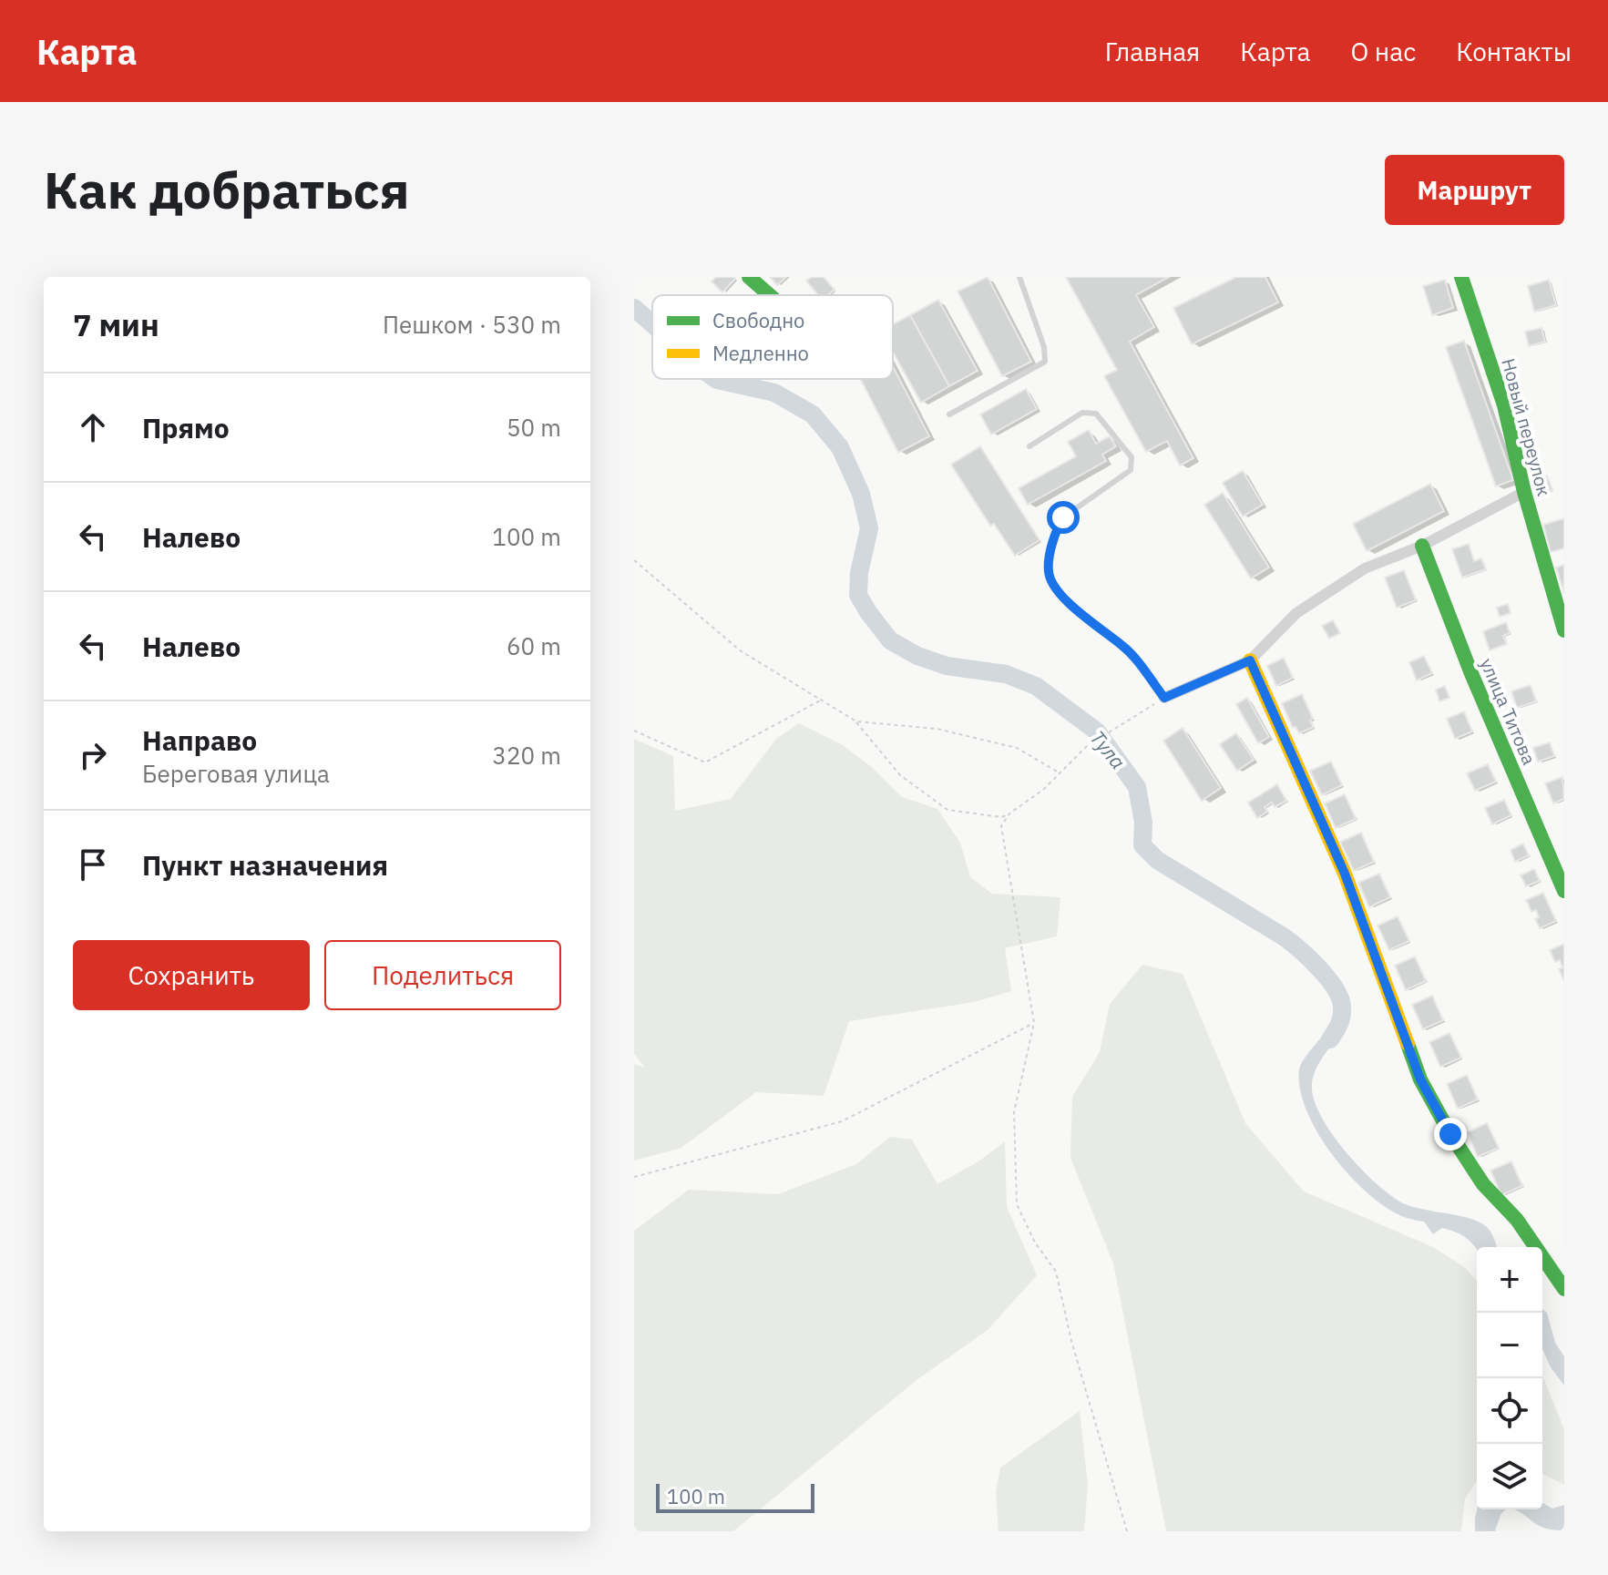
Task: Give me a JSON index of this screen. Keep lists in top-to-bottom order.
{
  "streets": {
    "street": ["Новый переулок", "улица Титова"]
  },
  "water": ["Тула"],
  "legend": ["Свободно", "Медленно"],
  "scale_bar": "100 m",
  "page": {
    "header": "Карта",
    "nav": [
      "Главная",
      "Карта",
      "О нас",
      "Контакты"
    ],
    "buttons": [
      "Маршрут",
      ["Сохранить", "Поделиться"]
    ],
    "title": "Как добраться",
    "heading": ["7 мин", "Пешком · 530 m"],
    "list": [
      ["Прямо", "50 m"],
      ["Налево", "100 m"],
      ["Налево", "60 m"],
      ["Направо", "Береговая улица", "320 m"],
      "Пункт назначения"
    ],
    "map_buttons": ["+", "−"],
    "scale": "100 m"
  }
}
